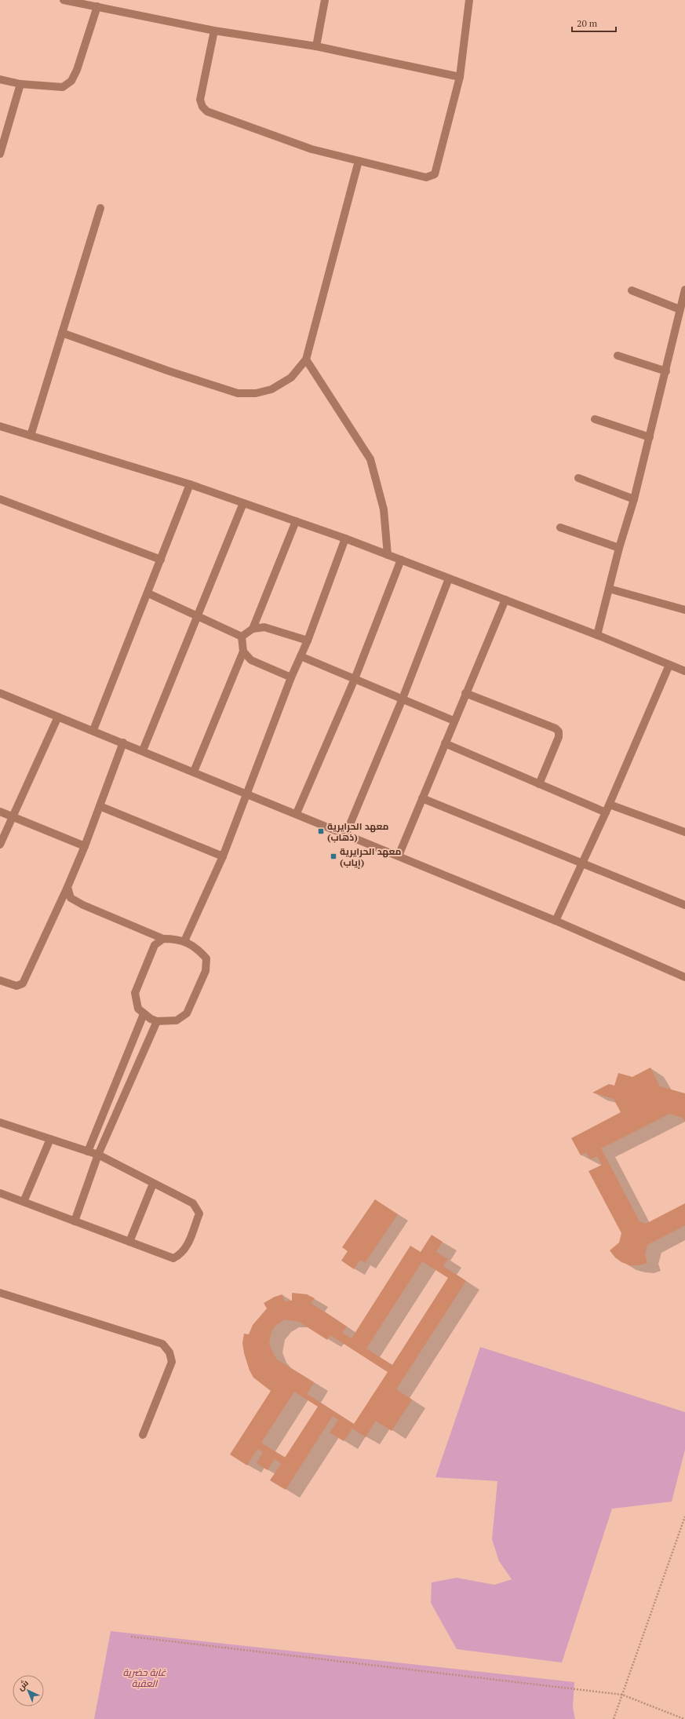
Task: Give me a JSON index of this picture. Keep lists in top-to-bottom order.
{
  "parks": ["غابة حضرية العقبة"],
  "places": {
    "transit": ["معهد الحرايرية (ذهاب)", "معهد الحرايرية (إياب)"]
  },
  "scale_bar": "20 m",
  "north": "top left"
}
